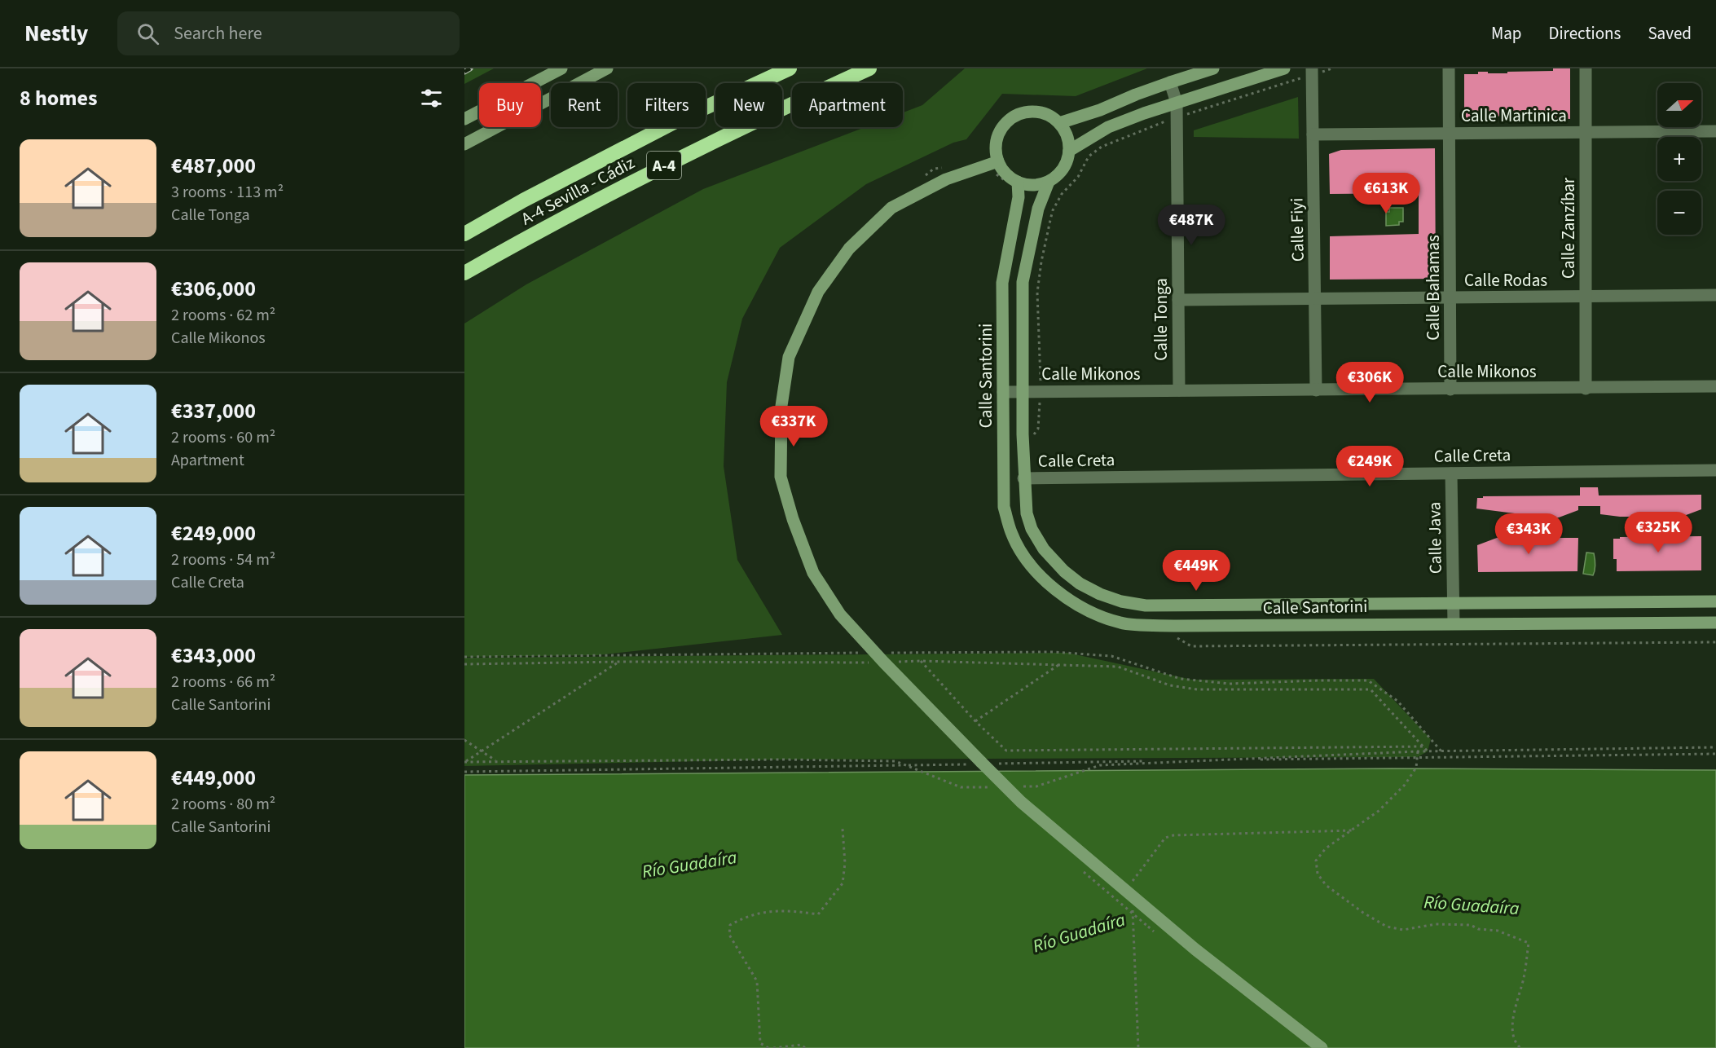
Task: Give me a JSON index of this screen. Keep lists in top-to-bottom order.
{
  "streets": {
    "highway": ["A-4", "A-4 Sevilla - Cádiz"],
    "street": [
      "Calle Martinica",
      "Calle Zanzíbar",
      "Calle Fiyi",
      "Calle Rodas",
      "Calle Bahamas",
      "Calle Tonga",
      "Calle Mikonos",
      "Calle Santorini",
      "Calle Creta",
      "Calle Java"
    ]
  },
  "crossings": [
    ["Calle Martinica", "Calle Zanzíbar"],
    ["Calle Martinica", "Calle Fiyi"],
    ["Calle Martinica", "Calle Bahamas"],
    ["Calle Zanzíbar", "Calle Rodas"],
    ["Calle Zanzíbar", "Calle Mikonos"],
    ["Calle Fiyi", "Calle Rodas"],
    ["Calle Fiyi", "Calle Mikonos"],
    ["Calle Rodas", "Calle Bahamas"],
    ["Calle Rodas", "Calle Tonga"],
    ["Calle Bahamas", "Calle Mikonos"],
    ["Calle Tonga", "Calle Mikonos"],
    ["Calle Mikonos", "Calle Santorini"],
    ["Calle Santorini", "Calle Creta"],
    ["Calle Santorini", "Calle Java"],
    ["Calle Creta", "Calle Java"]
  ],
  "water": ["Río Guadaíra"],
  "north": "right",
  "page": {
    "header": "Nestly",
    "search": "Search here",
    "nav": ["Map", "Directions", "Saved"],
    "heading": "8 homes",
    "map_buttons": ["+", "−"],
    "chip": [
      "Buy",
      "Rent",
      "Filters",
      "New",
      "Apartment"
    ],
    "list": [
      {
        "name": "€487,000",
        "note": "3 rooms · 113 m² · Calle Tonga"
      },
      {
        "name": "€306,000",
        "note": "2 rooms · 62 m² · Calle Mikonos"
      },
      {
        "name": "€337,000",
        "note": "2 rooms · 60 m² · Apartment"
      },
      {
        "name": "€249,000",
        "note": "2 rooms · 54 m² · Calle Creta"
      },
      {
        "name": "€343,000",
        "note": "2 rooms · 66 m² · Calle Santorini"
      },
      {
        "name": "€449,000",
        "note": "2 rooms · 80 m² · Calle Santorini"
      }
    ],
    "price": [
      "€613K",
      "€487K",
      "€306K",
      "€337K",
      "€249K",
      "€325K",
      "€343K",
      "€449K"
    ]
  }
}
